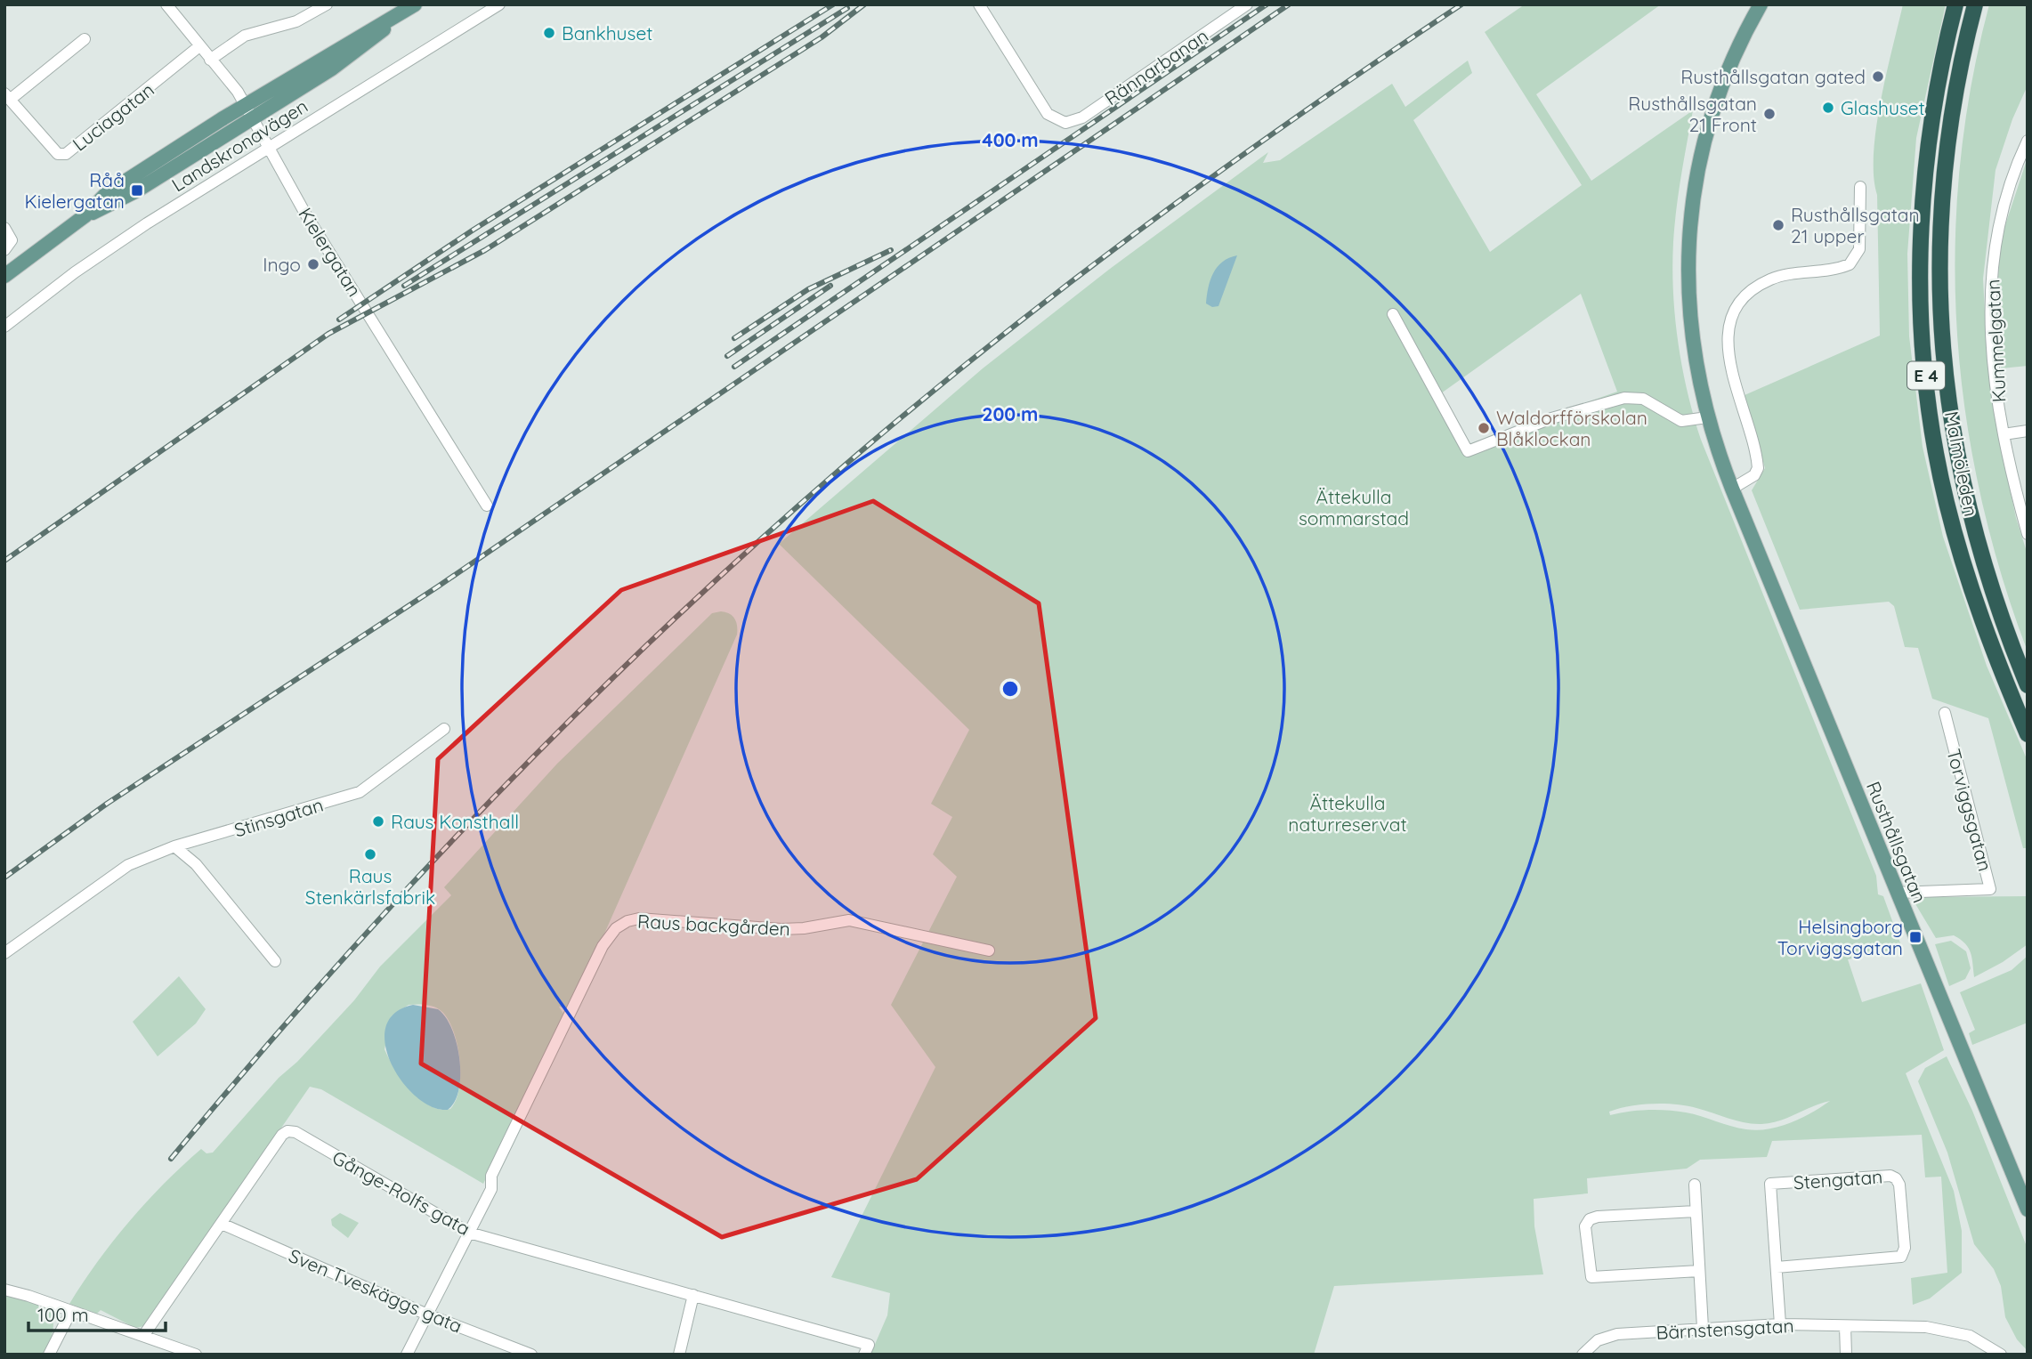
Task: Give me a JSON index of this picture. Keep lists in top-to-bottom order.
{
  "streets": {
    "highway": ["E 4", "Malmöleden"],
    "main road": ["Landskronavägen", "Rusthållsgatan"],
    "street": [
      "Rännarbanan",
      "Luciagatan",
      "Kielergatan",
      "Kummelgatan",
      "Torviggsgatan",
      "Stinsgatan",
      "Raus backgården",
      "Stengatan",
      "Gånge-Rolfs gata",
      "Sven Tveskäggs gata",
      "Bärnstensgatan"
    ]
  },
  "crossings": [
    ["Luciagatan", "Kielergatan"],
    ["Landskronavägen", "Kielergatan"],
    ["Torviggsgatan", "Rusthållsgatan"],
    ["Raus backgården", "Gånge-Rolfs gata"],
    ["Raus backgården", "Sven Tveskäggs gata"],
    ["Stengatan", "Bärnstensgatan"],
    ["Gånge-Rolfs gata", "Sven Tveskäggs gata"]
  ],
  "parks": ["Ättekulla sommarstad", "Ättekulla naturreservat"],
  "places": {
    "other": [
      "Bankhuset",
      "Rusthållsgatan gated",
      "Glashuset",
      "Rusthållsgatan 21 Front",
      "Rusthållsgatan 21 upper",
      "Ingo",
      "Waldorfförskolan Blåklockan",
      "Raus Konsthall",
      "Raus Stenkärlsfabrik"
    ],
    "transit": ["Råå Kielergatan", "Helsingborg Torviggsgatan"]
  },
  "scale_bar": "100 m",
  "rings": ["400 m", "200 m"]
}
